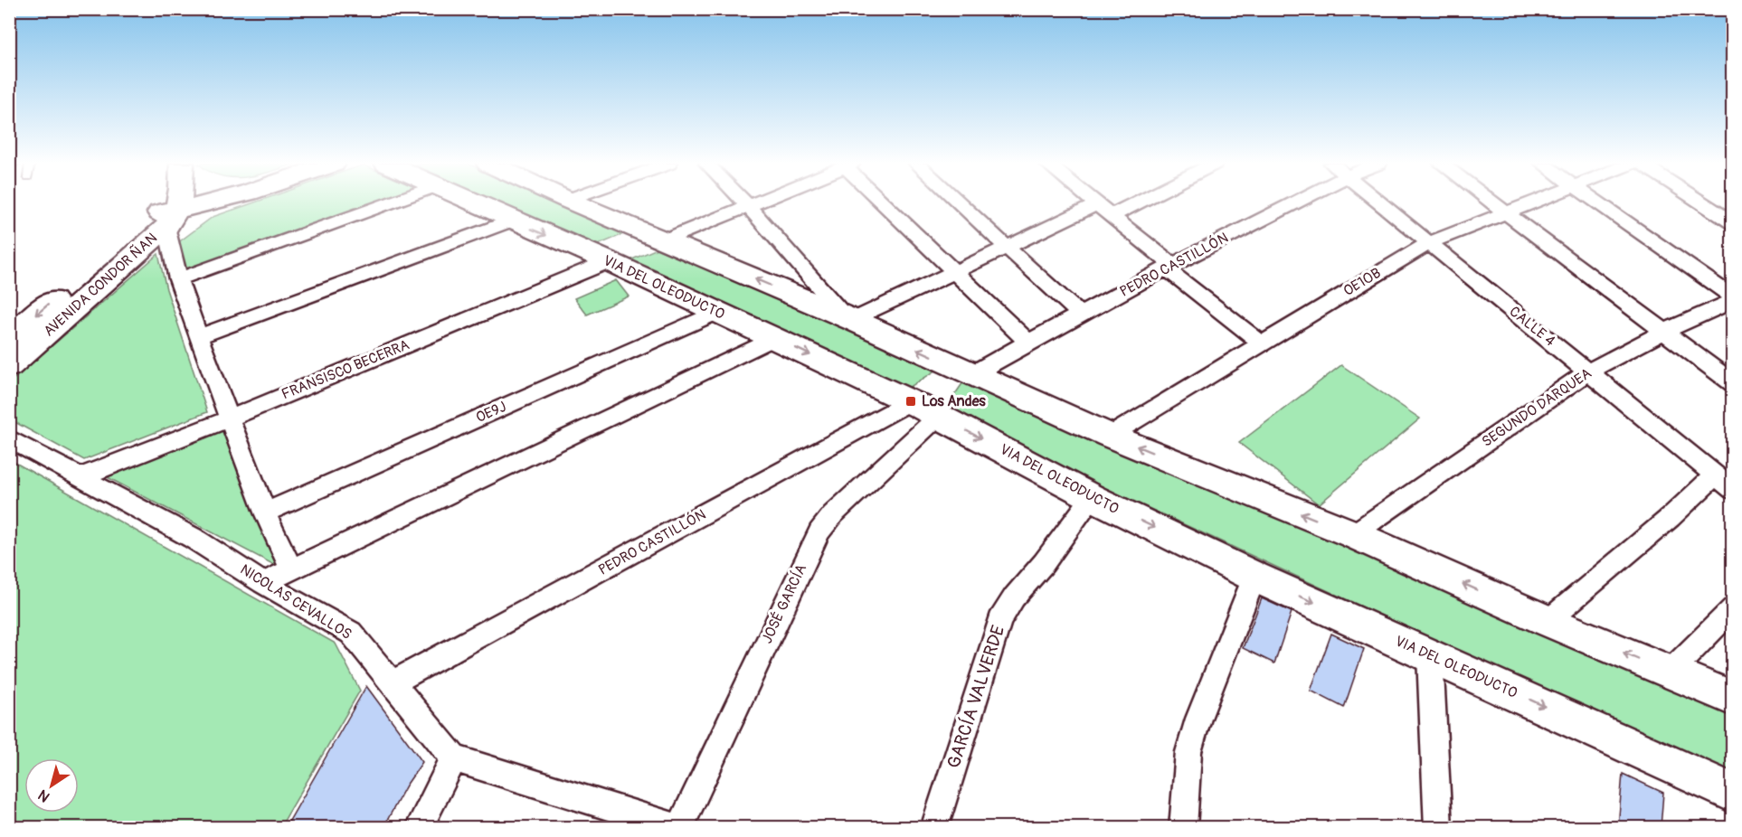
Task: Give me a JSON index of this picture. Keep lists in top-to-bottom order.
{
  "streets": {
    "street": [
      "PEDRO CASTILLÓN",
      "OE10B",
      "AVENIDA CONDOR ÑAN",
      "VIA DEL OLEODUCTO",
      "CALLE 4",
      "FRANSISCO BECERRA",
      "SEGUNDO DARQUEA",
      "OE9J",
      "NICOLAS CEVALLOS",
      "JOSÉ GARCÍA",
      "GARCÍA VALVERDE"
    ]
  },
  "crossings": [
    ["PEDRO CASTILLÓN", "VIA DEL OLEODUCTO"],
    ["PEDRO CASTILLÓN", "NICOLAS CEVALLOS"],
    ["PEDRO CASTILLÓN", "JOSÉ GARCÍA"],
    ["OE10B", "CALLE 4"],
    ["VIA DEL OLEODUCTO", "FRANSISCO BECERRA"],
    ["VIA DEL OLEODUCTO", "OE9J"],
    ["VIA DEL OLEODUCTO", "JOSÉ GARCÍA"],
    ["VIA DEL OLEODUCTO", "GARCÍA VALVERDE"],
    ["CALLE 4", "SEGUNDO DARQUEA"],
    ["FRANSISCO BECERRA", "NICOLAS CEVALLOS"]
  ],
  "places": {
    "transit": ["Los Andes"]
  },
  "north": "bottom left"
}
